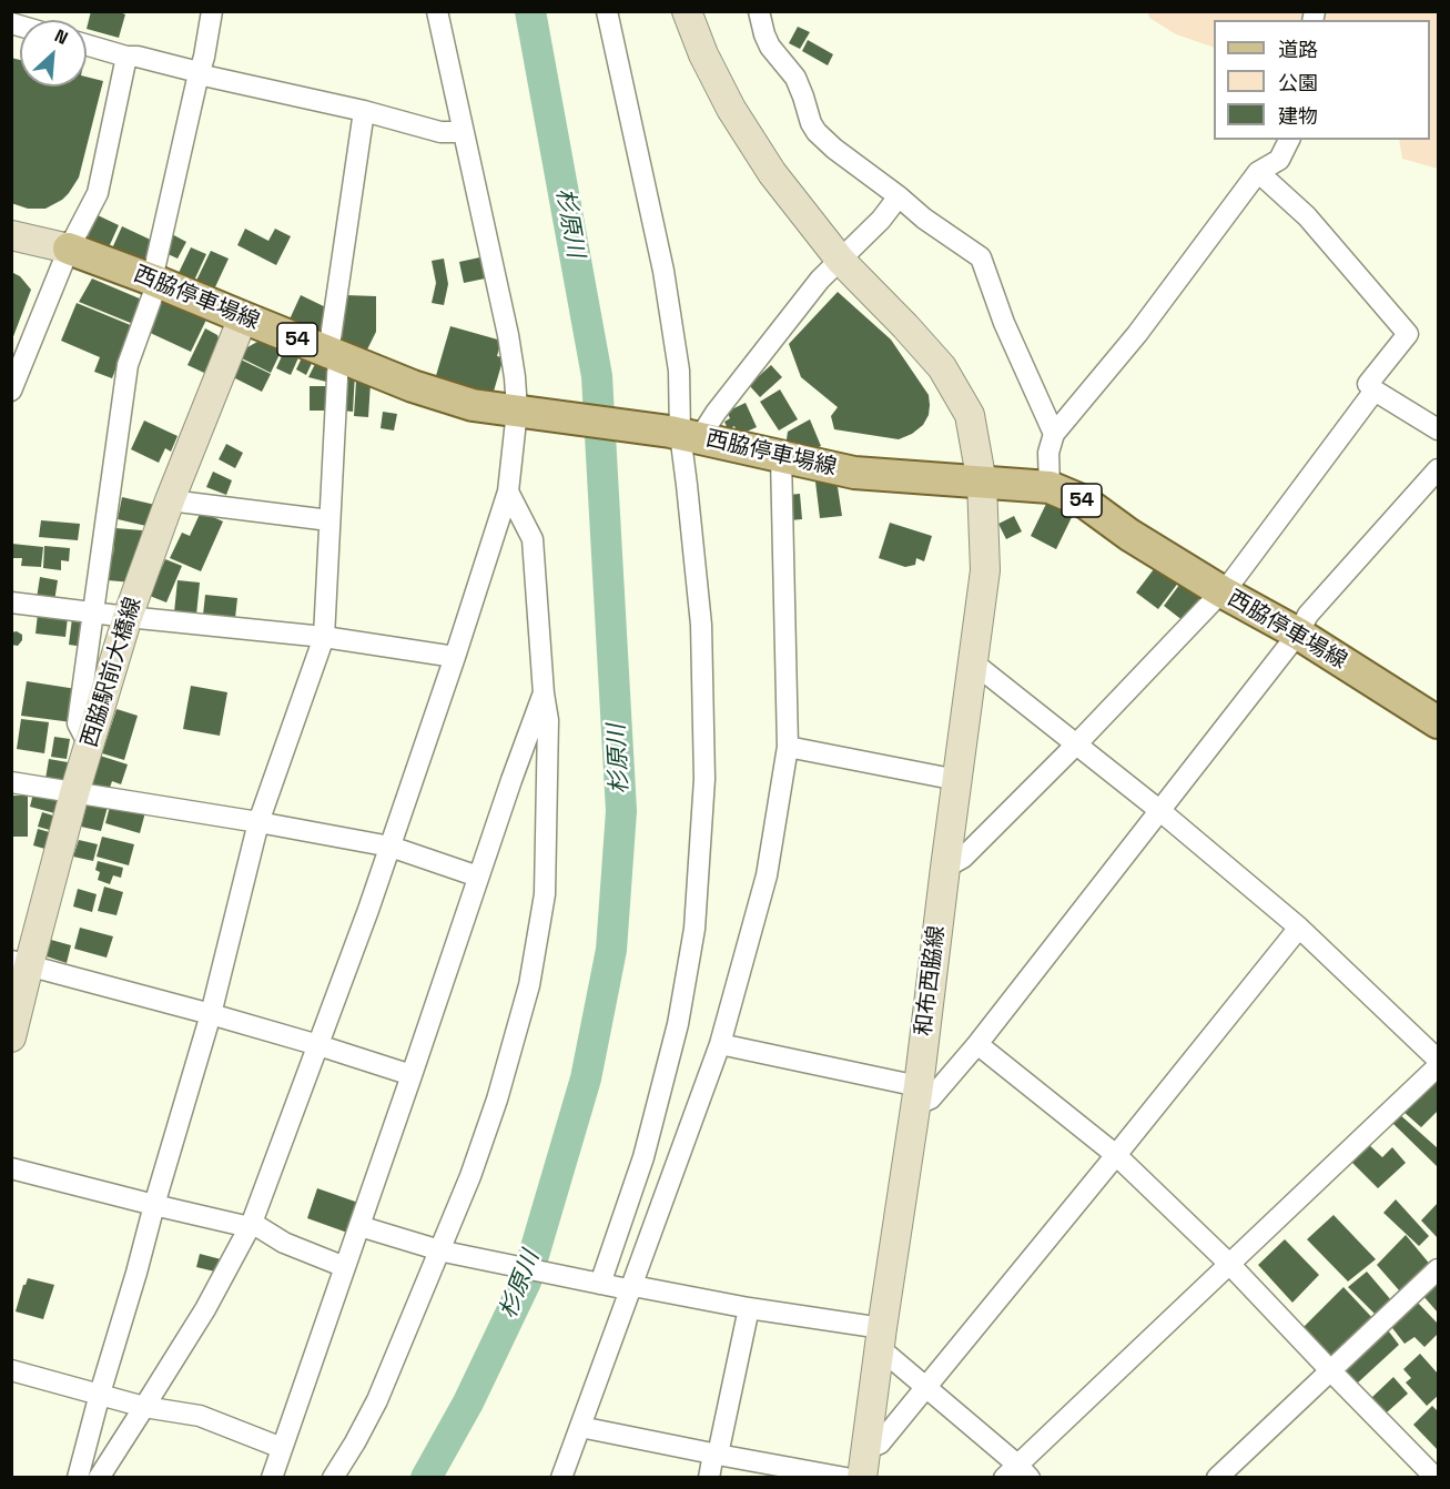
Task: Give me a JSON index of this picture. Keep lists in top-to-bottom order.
{
  "streets": {
    "main road": ["西脇停車場線", "54"],
    "street": ["西脇駅前大橋線", "和布西脇線"]
  },
  "crossings": [
    ["西脇停車場線", "西脇駅前大橋線"],
    ["西脇停車場線", "和布西脇線"]
  ],
  "water": ["杉原川"],
  "legend": ["道路", "公園", "建物"],
  "north": "top right"
}
